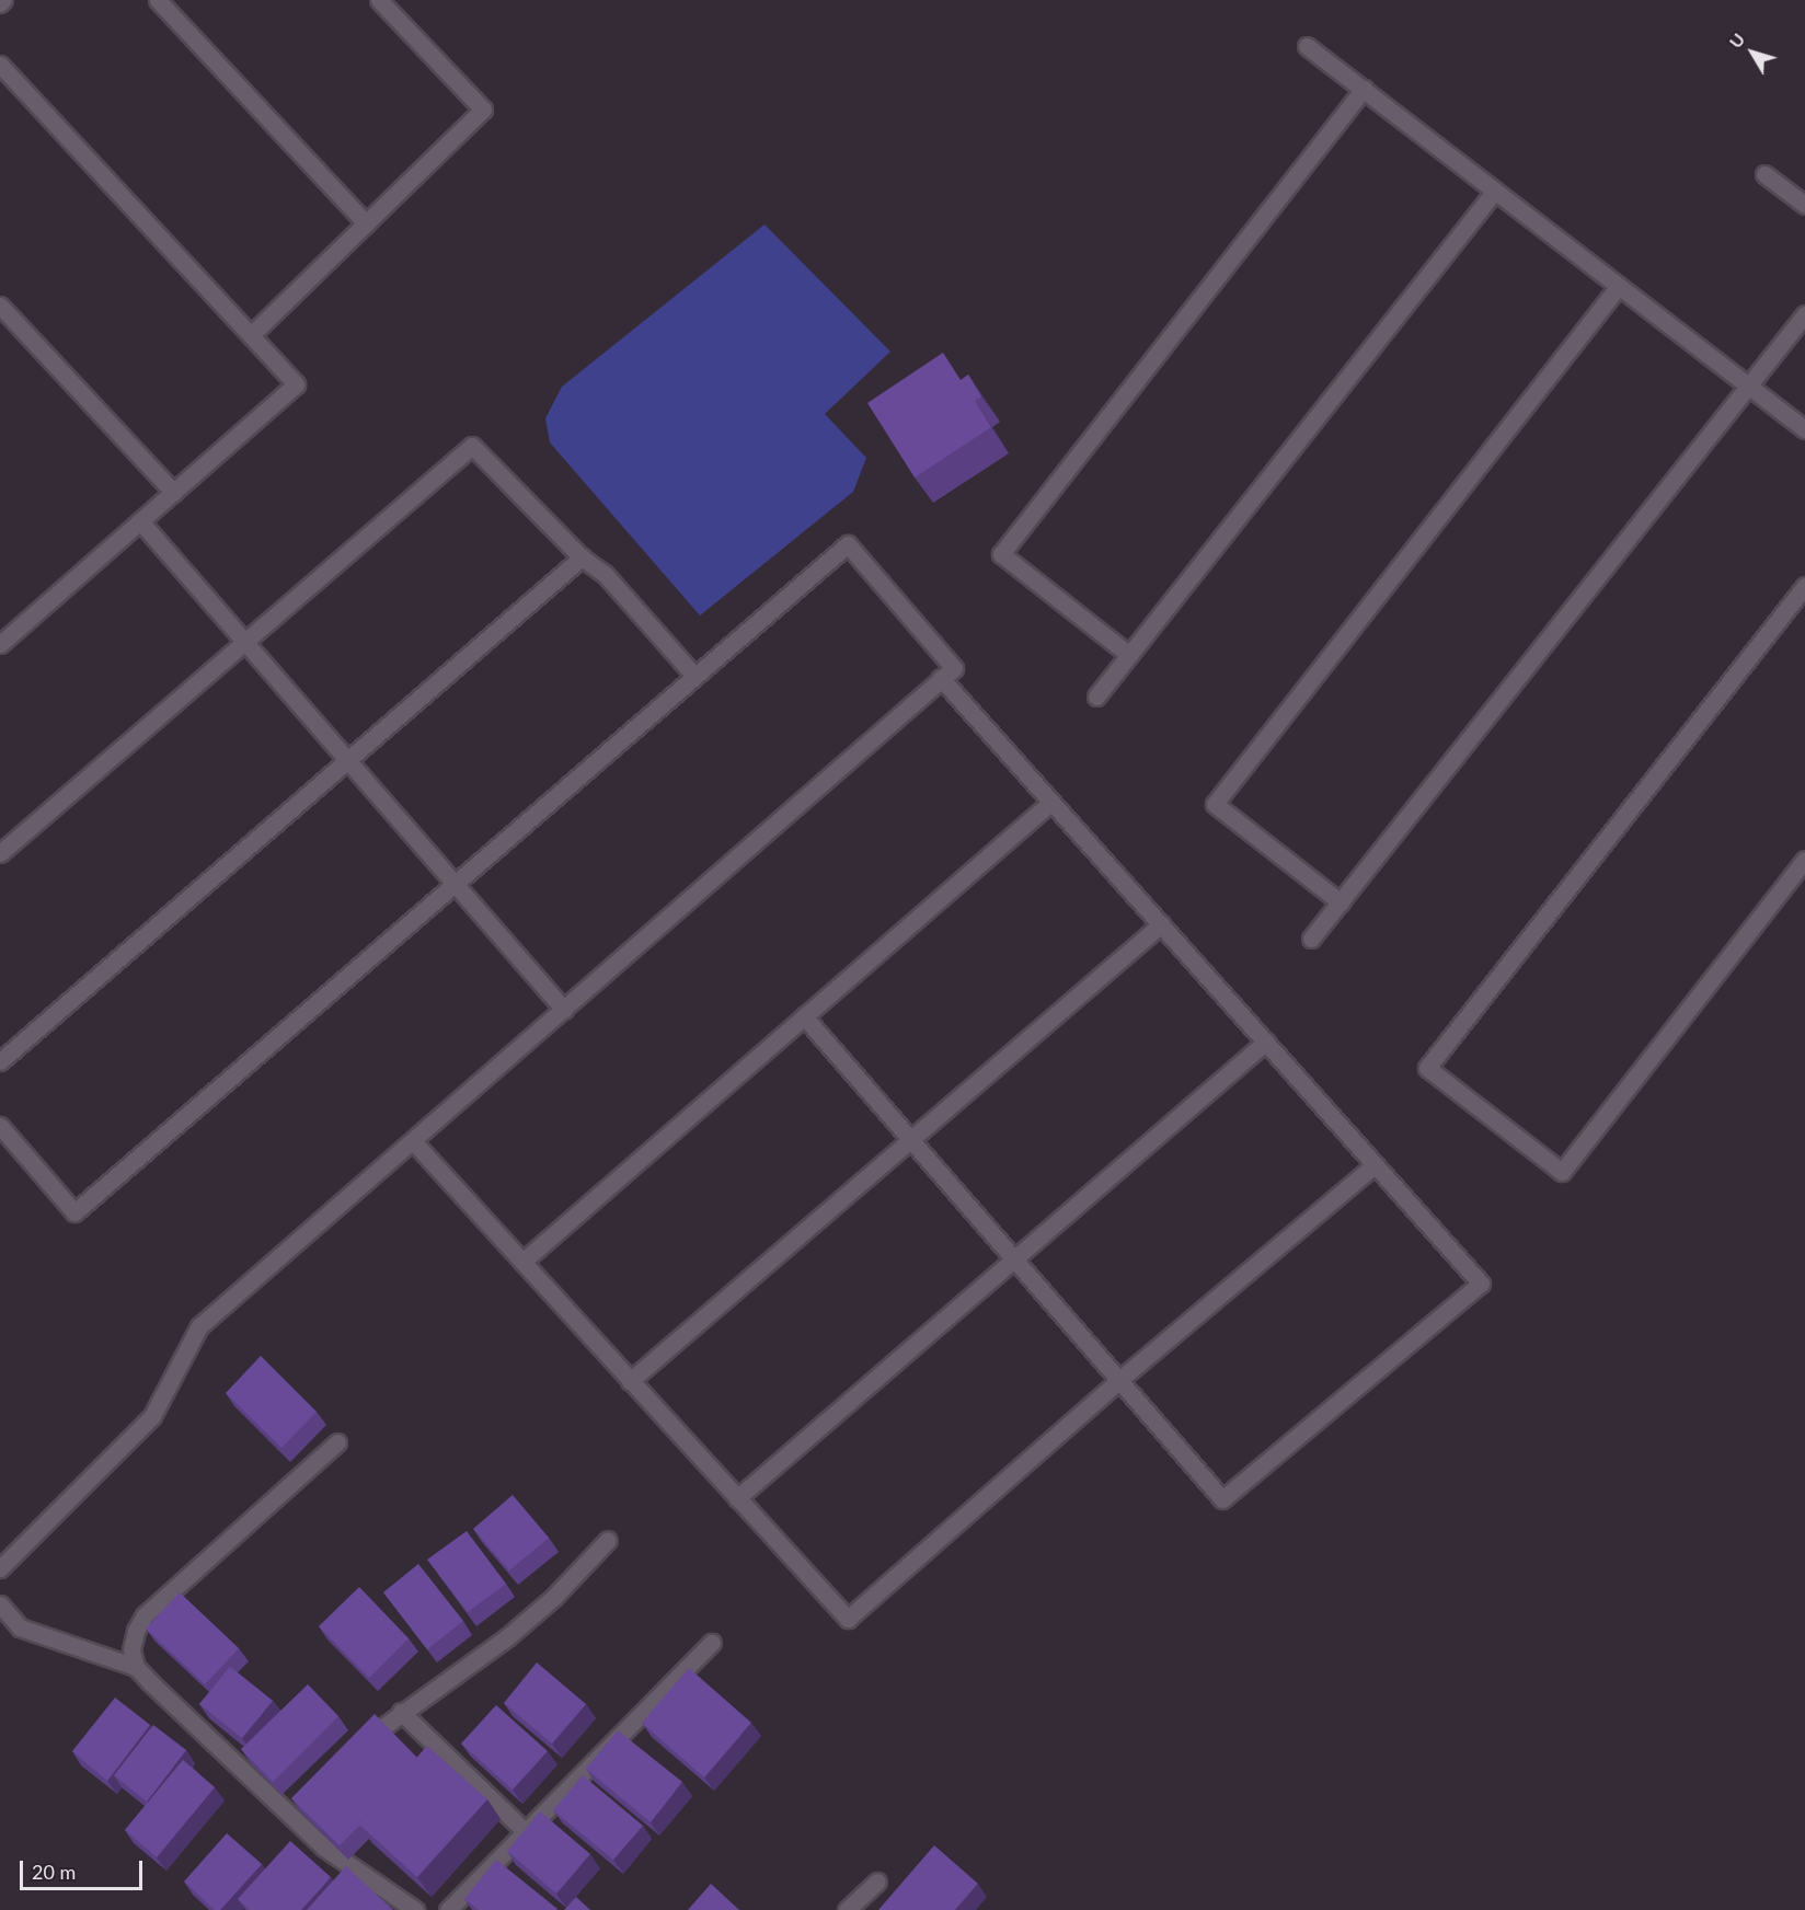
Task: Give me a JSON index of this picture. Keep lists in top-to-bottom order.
{
  "scale_bar": "20 m",
  "north": "top left"
}
